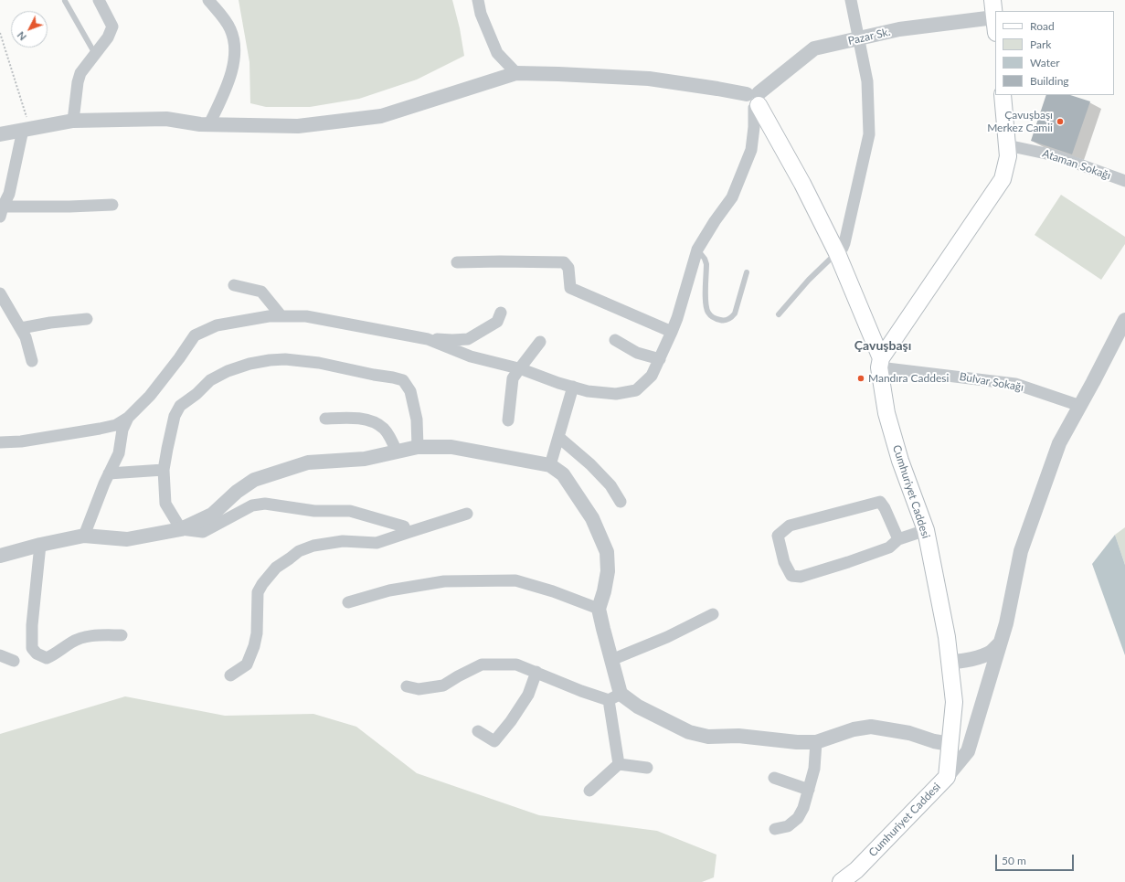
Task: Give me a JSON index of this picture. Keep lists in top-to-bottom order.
{
  "streets": {
    "main road": ["Cumhuriyet Caddesi"],
    "street": ["Pazar Sk.", "Ataman Sokağı", "Bulvar Sokağı"]
  },
  "crossings": [
    ["Pazar Sk.", "Cumhuriyet Caddesi"],
    ["Bulvar Sokağı", "Cumhuriyet Caddesi"]
  ],
  "districts": ["Çavuşbaşı"],
  "places": ["Çavuşbaşı Merkez Camii", "Mandıra Caddesi"],
  "legend": [
    "Road",
    "Park",
    "Water",
    "Building"
  ],
  "scale_bar": "50 m",
  "north": "bottom left"
}
